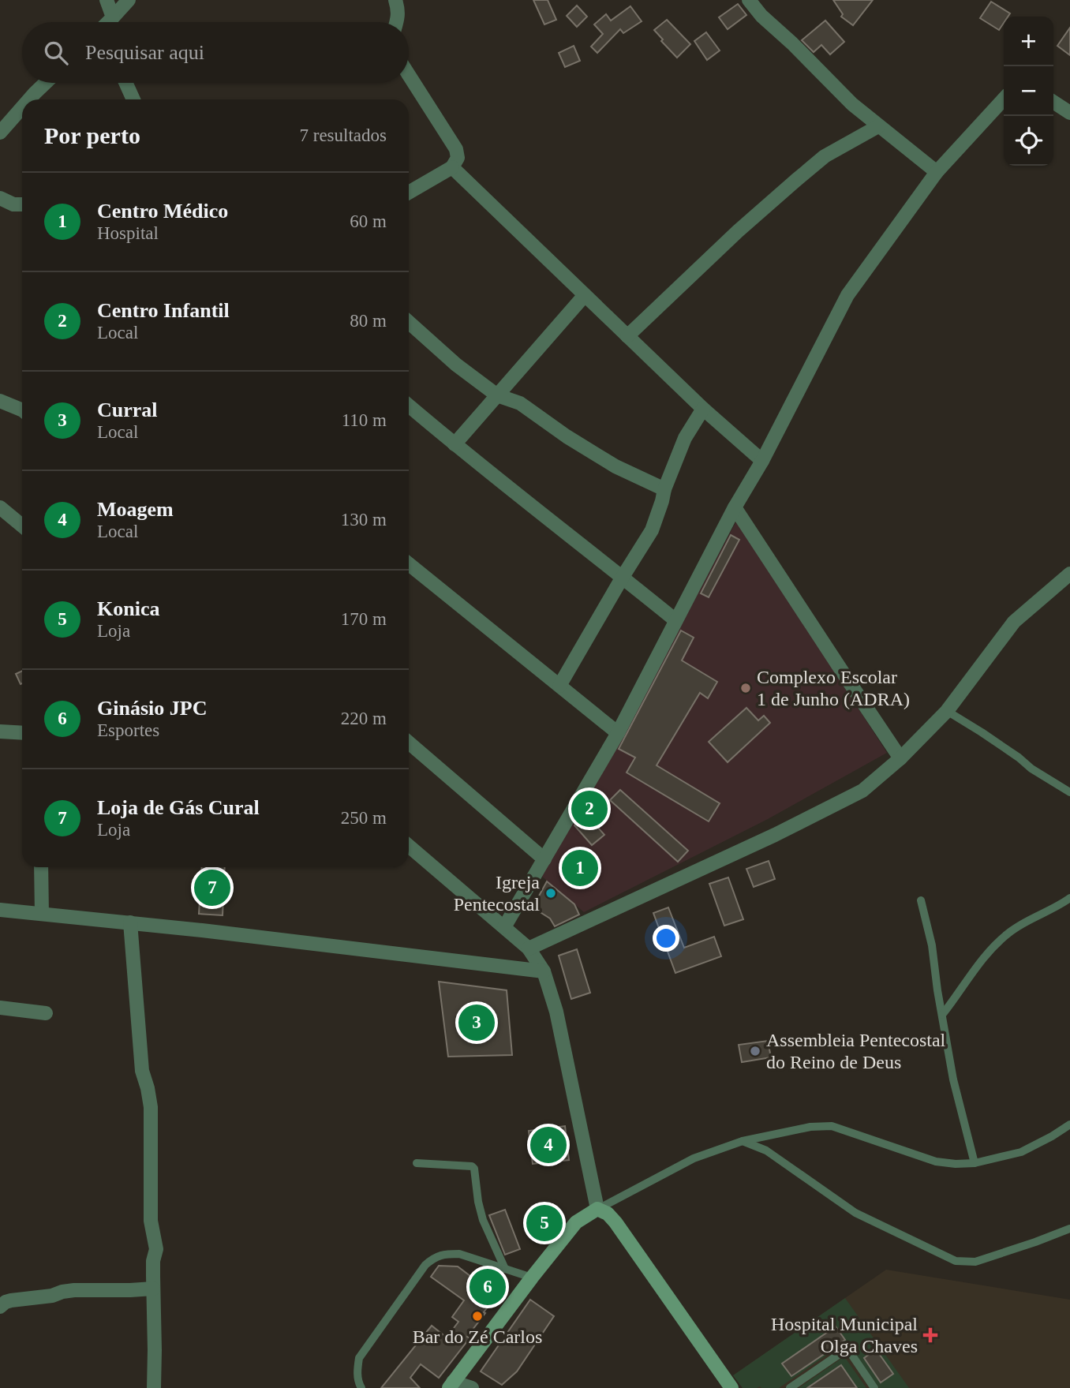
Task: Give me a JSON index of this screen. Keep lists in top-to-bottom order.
{
  "places": {
    "other": [
      "Complexo Escolar 1 de Junho (ADRA)",
      "Igreja Pentecostal",
      "Assembleia Pentecostal do Reino de Deus",
      "Bar do Zé Carlos"
    ],
    "health": ["Hospital Municipal Olga Chaves"]
  },
  "page": {
    "map_buttons": ["+", "−"],
    "search": "Pesquisar aqui",
    "heading": ["Por perto", "7 resultados"],
    "list": [
      {
        "mark": "1",
        "name": "Centro Médico",
        "note": "Hospital",
        "value": "60 m"
      },
      {
        "mark": "2",
        "name": "Centro Infantil",
        "note": "Local",
        "value": "80 m"
      },
      {
        "mark": "3",
        "name": "Curral",
        "note": "Local",
        "value": "110 m"
      },
      {
        "mark": "4",
        "name": "Moagem",
        "note": "Local",
        "value": "130 m"
      },
      {
        "mark": "5",
        "name": "Konica",
        "note": "Loja",
        "value": "170 m"
      },
      {
        "mark": "6",
        "name": "Ginásio JPC",
        "note": "Esportes",
        "value": "220 m"
      },
      {
        "mark": "7",
        "name": "Loja de Gás Cural",
        "note": "Loja",
        "value": "250 m"
      }
    ],
    "pins": [
      "2",
      "1",
      "7",
      "3",
      "4",
      "5",
      "6"
    ]
  }
}
